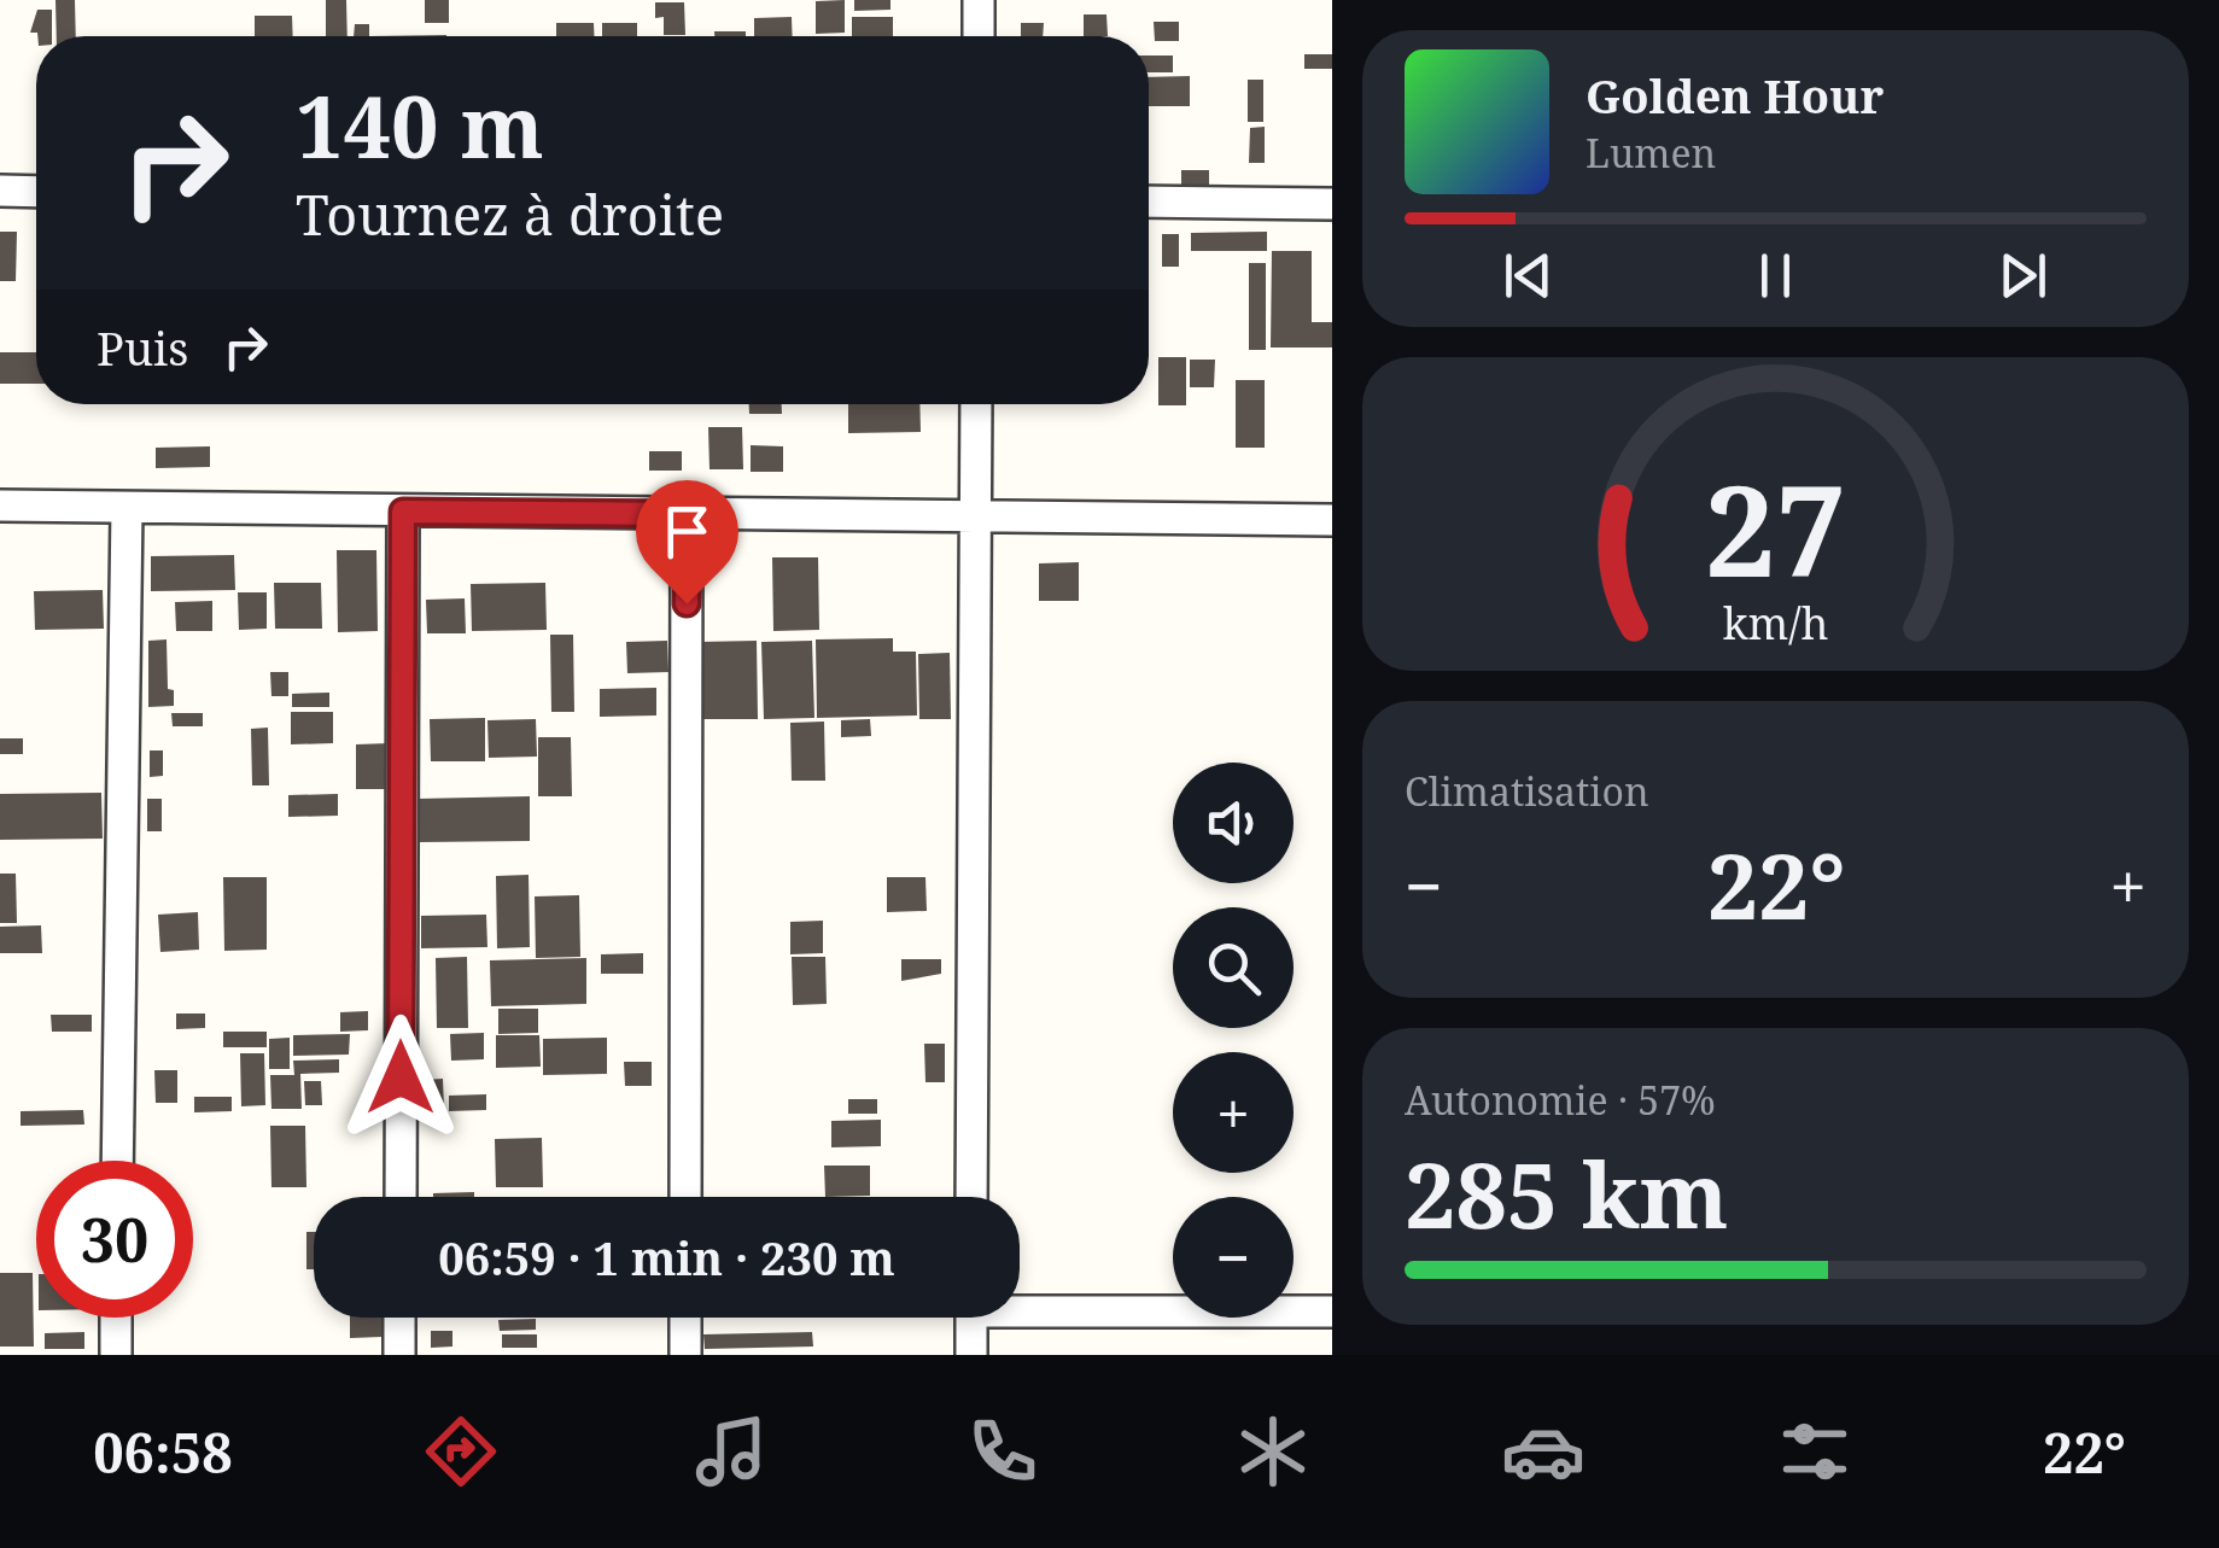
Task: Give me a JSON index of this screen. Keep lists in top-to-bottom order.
{
  "page": {
    "turn": ["140 m", "Tournez à droite"],
    "song": ["Golden Hour", "Lumen"],
    "then": "Puis",
    "tile": [
      "Climatisation",
      ["Autonomie · 57%", "285 km"]
    ],
    "map_buttons": ["+", "−"],
    "heat": ["−", "22°", "+"],
    "limit": "30",
    "trip": "06:59 · 1 min · 230 m",
    "tabs": ["06:58", "22°"],
    "gauge": ["27", "km/h"]
  }
}
